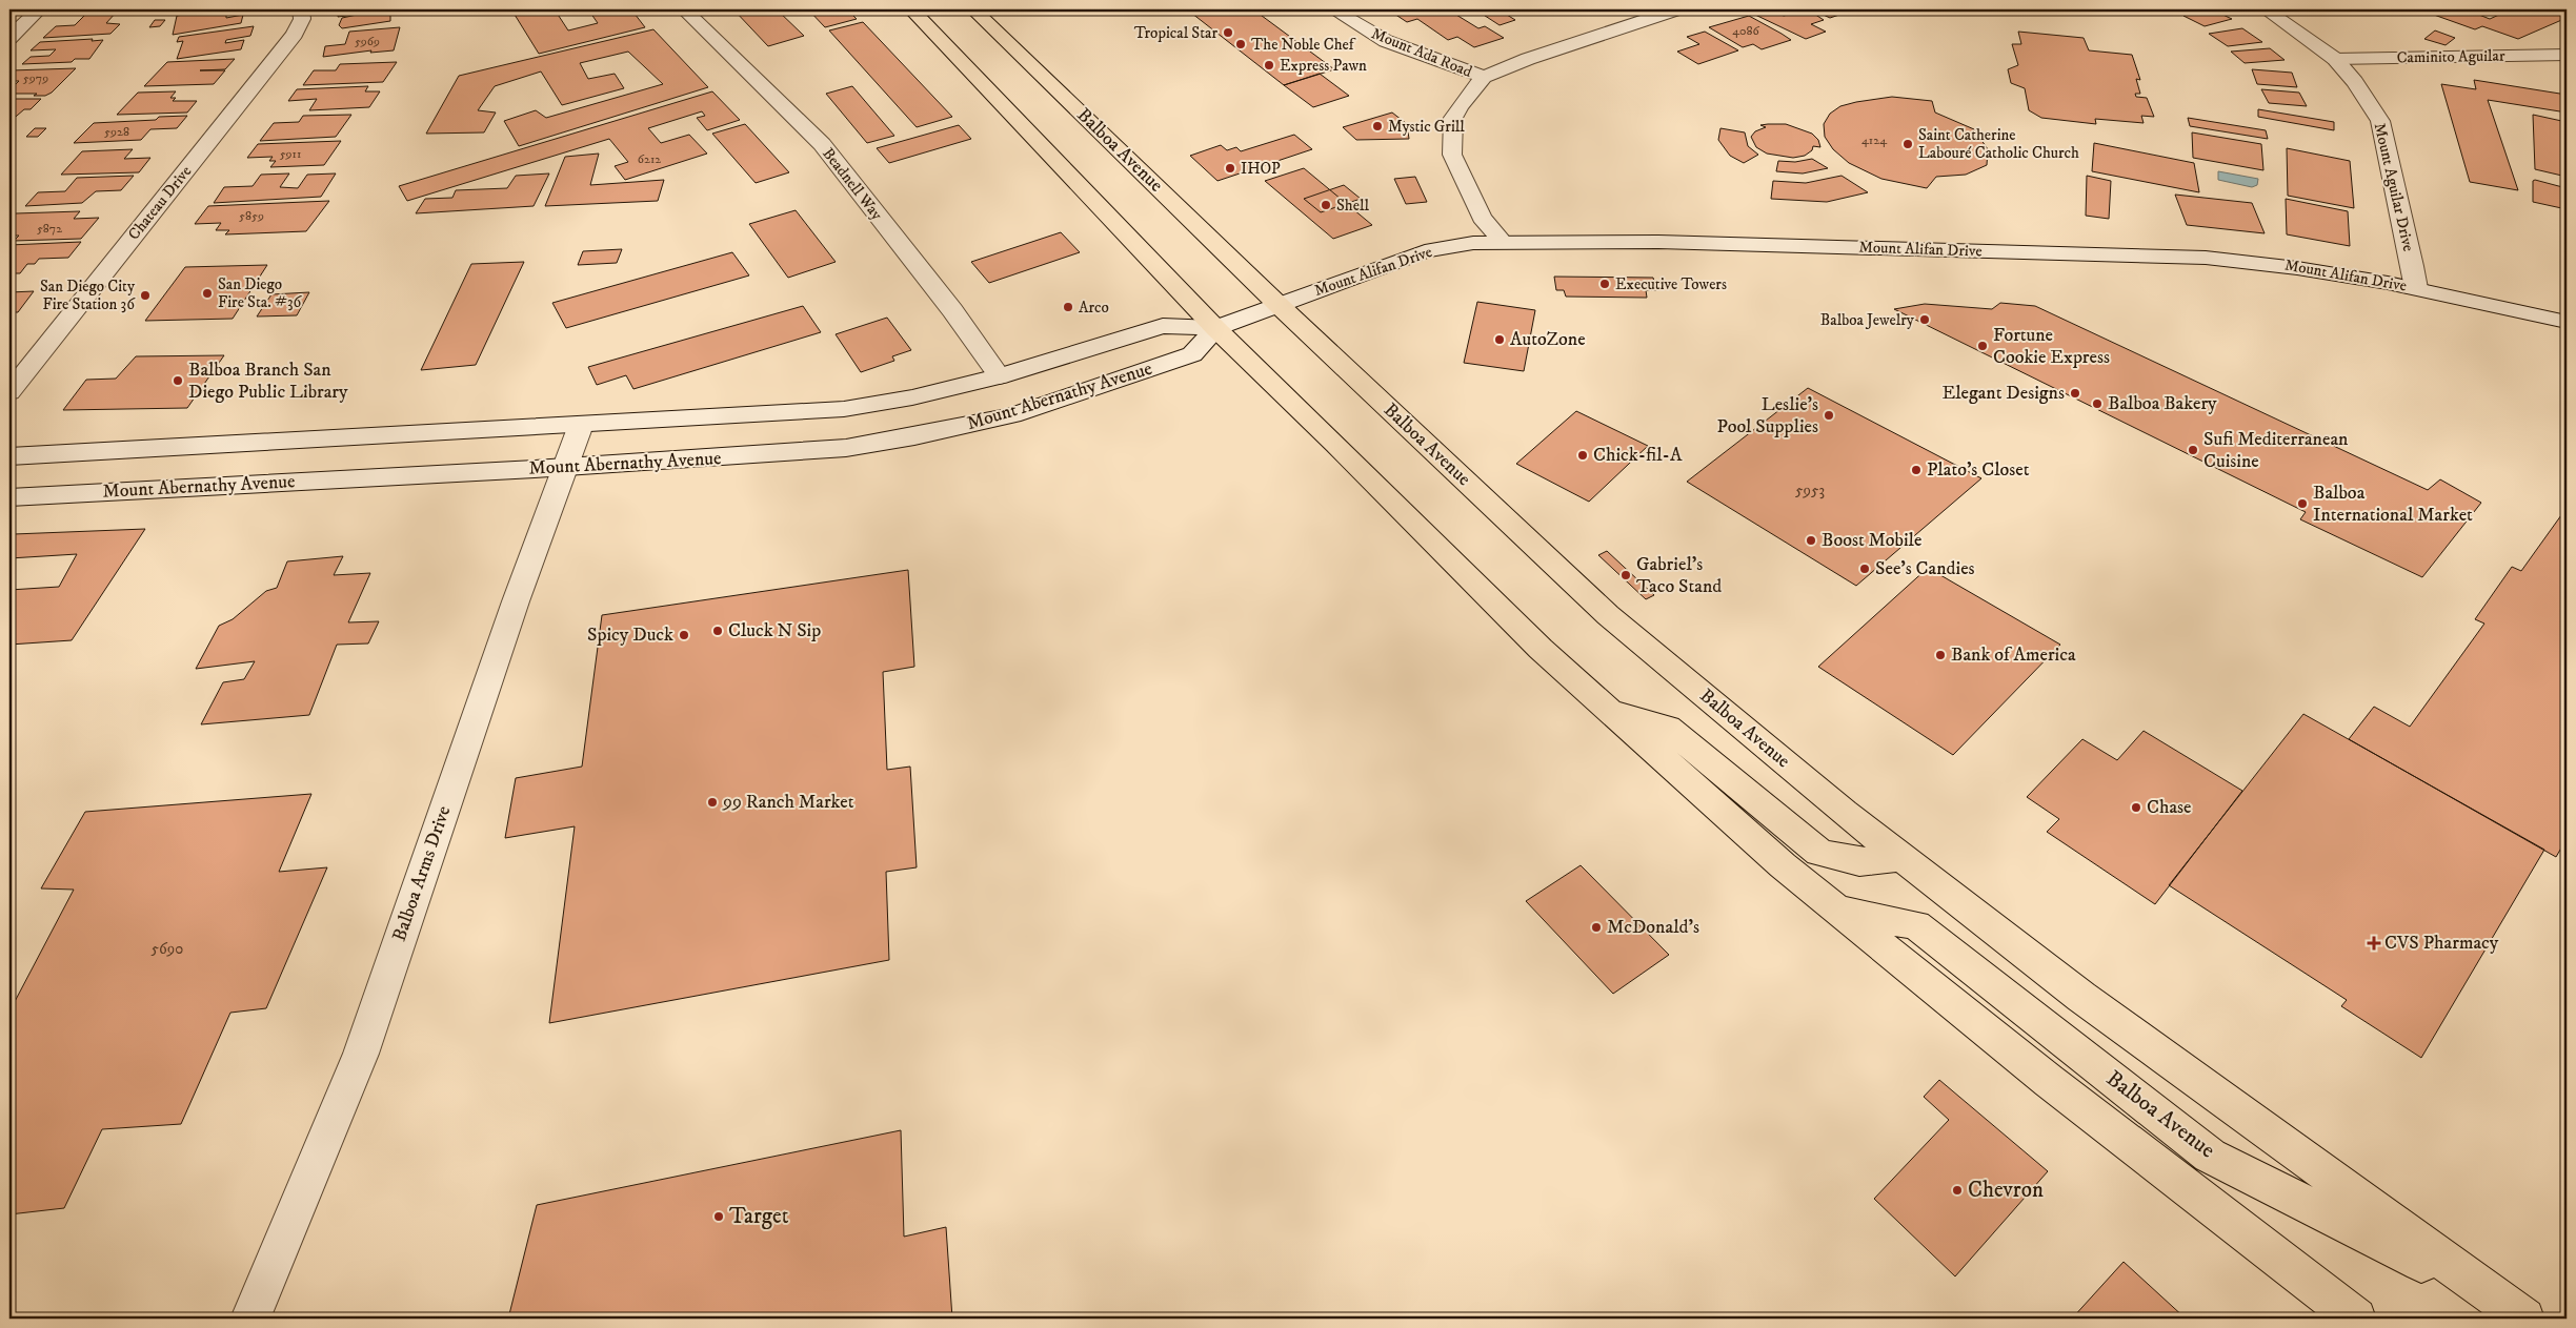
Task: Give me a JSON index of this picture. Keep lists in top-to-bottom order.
{
  "streets": {
    "main road": ["Balboa Avenue"],
    "street": [
      "Mount Ada Road",
      "Caminito Aguilar",
      "Beadnell Way",
      "Mount Aguilar Drive",
      "Chateau Drive",
      "Mount Alifan Drive",
      "Mount Abernathy Avenue",
      "Balboa Arms Drive"
    ]
  },
  "crossings": [
    ["Caminito Aguilar", "Mount Aguilar Drive"],
    ["Balboa Avenue", "Mount Alifan Drive"],
    ["Balboa Avenue", "Mount Abernathy Avenue"],
    ["Beadnell Way", "Mount Abernathy Avenue"],
    ["Mount Aguilar Drive", "Mount Alifan Drive"],
    ["Mount Alifan Drive", "Mount Abernathy Avenue"],
    ["Mount Abernathy Avenue", "Balboa Arms Drive"]
  ],
  "places": {
    "other": [
      "Tropical Star",
      "The Noble Chef",
      "Express Pawn",
      "Mystic Grill",
      "Saint Catherine Labouré Catholic Church",
      "IHOP",
      "Shell",
      "Executive Towers",
      "San Diego Fire Sta. #36",
      "San Diego City Fire Station 36",
      "Arco",
      "Balboa Jewelry",
      "AutoZone",
      "Fortune Cookie Express",
      "Balboa Branch San Diego Public Library",
      "Elegant Designs",
      "Balboa Bakery",
      "Leslie's Pool Supplies",
      "Sufi Mediterranean Cuisine",
      "Chick-fil-A",
      "Plato's Closet",
      "Balboa International Market",
      "Boost Mobile",
      "See's Candies",
      "Gabriel's Taco Stand",
      "Cluck N Sip",
      "Spicy Duck",
      "Bank of America",
      "99 Ranch Market",
      "Chase",
      "McDonald's",
      "Chevron",
      "Target"
    ],
    "health": ["CVS Pharmacy"]
  },
  "house_numbers": [
    "4086",
    "5969",
    "5979",
    "5928",
    "4124",
    "5911",
    "6212",
    "5859",
    "5872",
    "5953",
    "5690"
  ]
}
